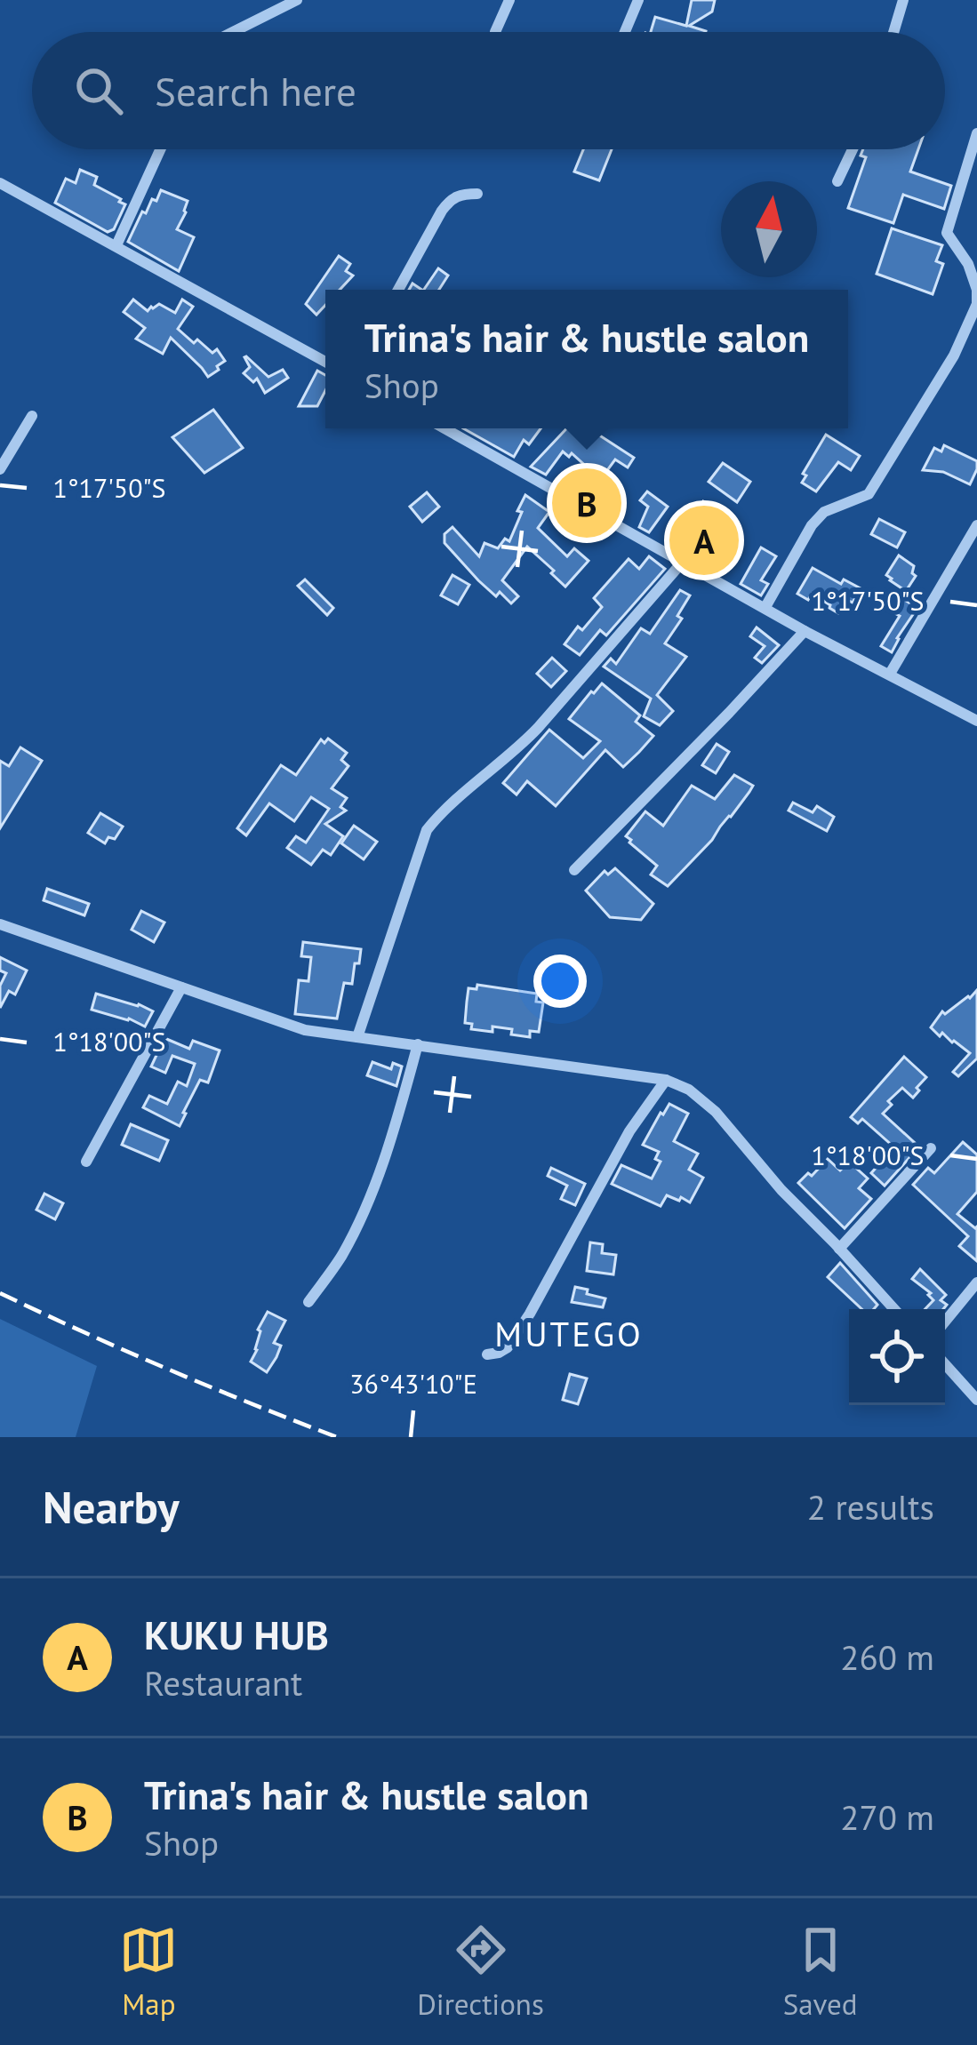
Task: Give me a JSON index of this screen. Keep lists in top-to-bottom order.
{
  "districts": ["MUTEGO"],
  "north": "top",
  "page": {
    "search": "Search here",
    "popup": ["Trina's hair & hustle salon", "Shop"],
    "pins": ["B", "A"],
    "heading": ["Nearby", "2 results"],
    "list": [
      {
        "mark": "A",
        "name": "KUKU HUB",
        "note": "Restaurant",
        "value": "260 m"
      },
      {
        "mark": "B",
        "name": "Trina's hair & hustle salon",
        "note": "Shop",
        "value": "270 m"
      }
    ],
    "nav": ["Map", "Directions", "Saved"]
  },
  "coordinates": ["1°17'50\"S", "1°18'00\"S", "36°43'10\"E"]
}
